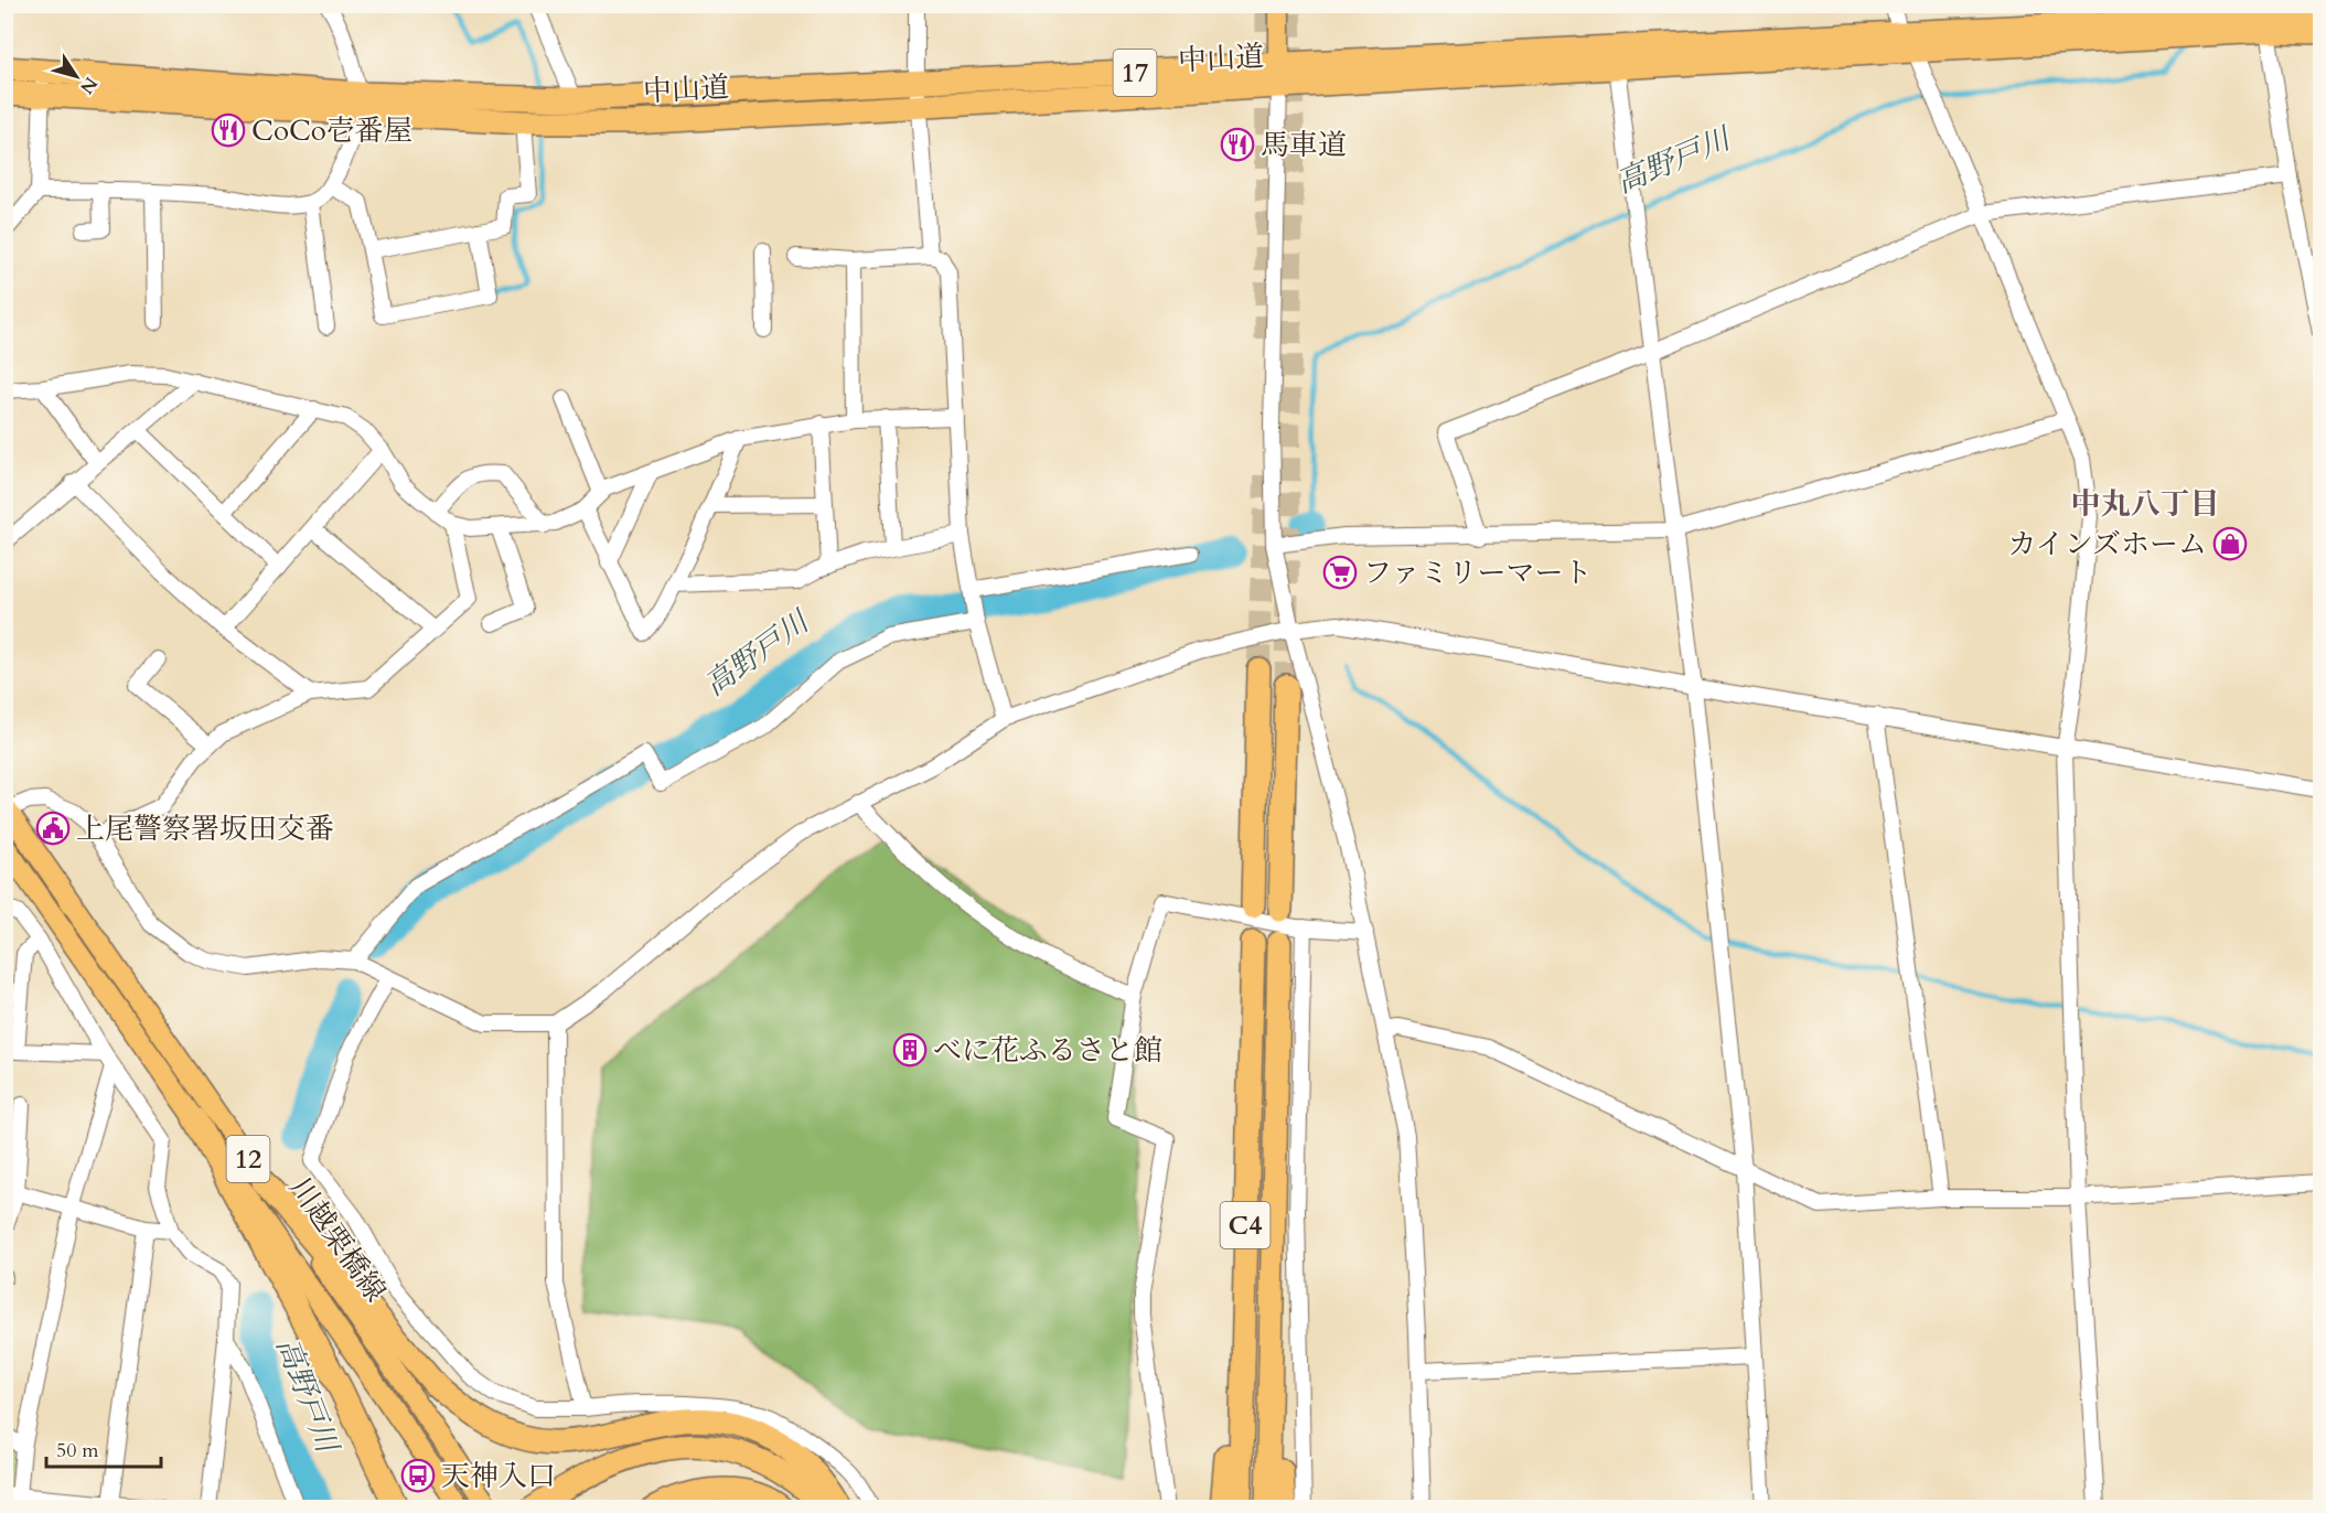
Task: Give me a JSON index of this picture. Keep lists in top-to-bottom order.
{
  "streets": {
    "highway": ["中山道", "17", "C4"],
    "main road": ["12", "川越栗橋線"]
  },
  "districts": ["中丸八丁目"],
  "water": ["高野戸川"],
  "places": {
    "restaurant": ["CoCo壱番屋", "馬車道"],
    "shop": ["カインズホーム"],
    "supermarket": ["ファミリーマート"],
    "public building": ["上尾警察署坂田交番"],
    "building": ["べに花ふるさと館"],
    "bus stop": ["天神入口"]
  },
  "scale_bar": "50 m",
  "north": "bottom right"
}
